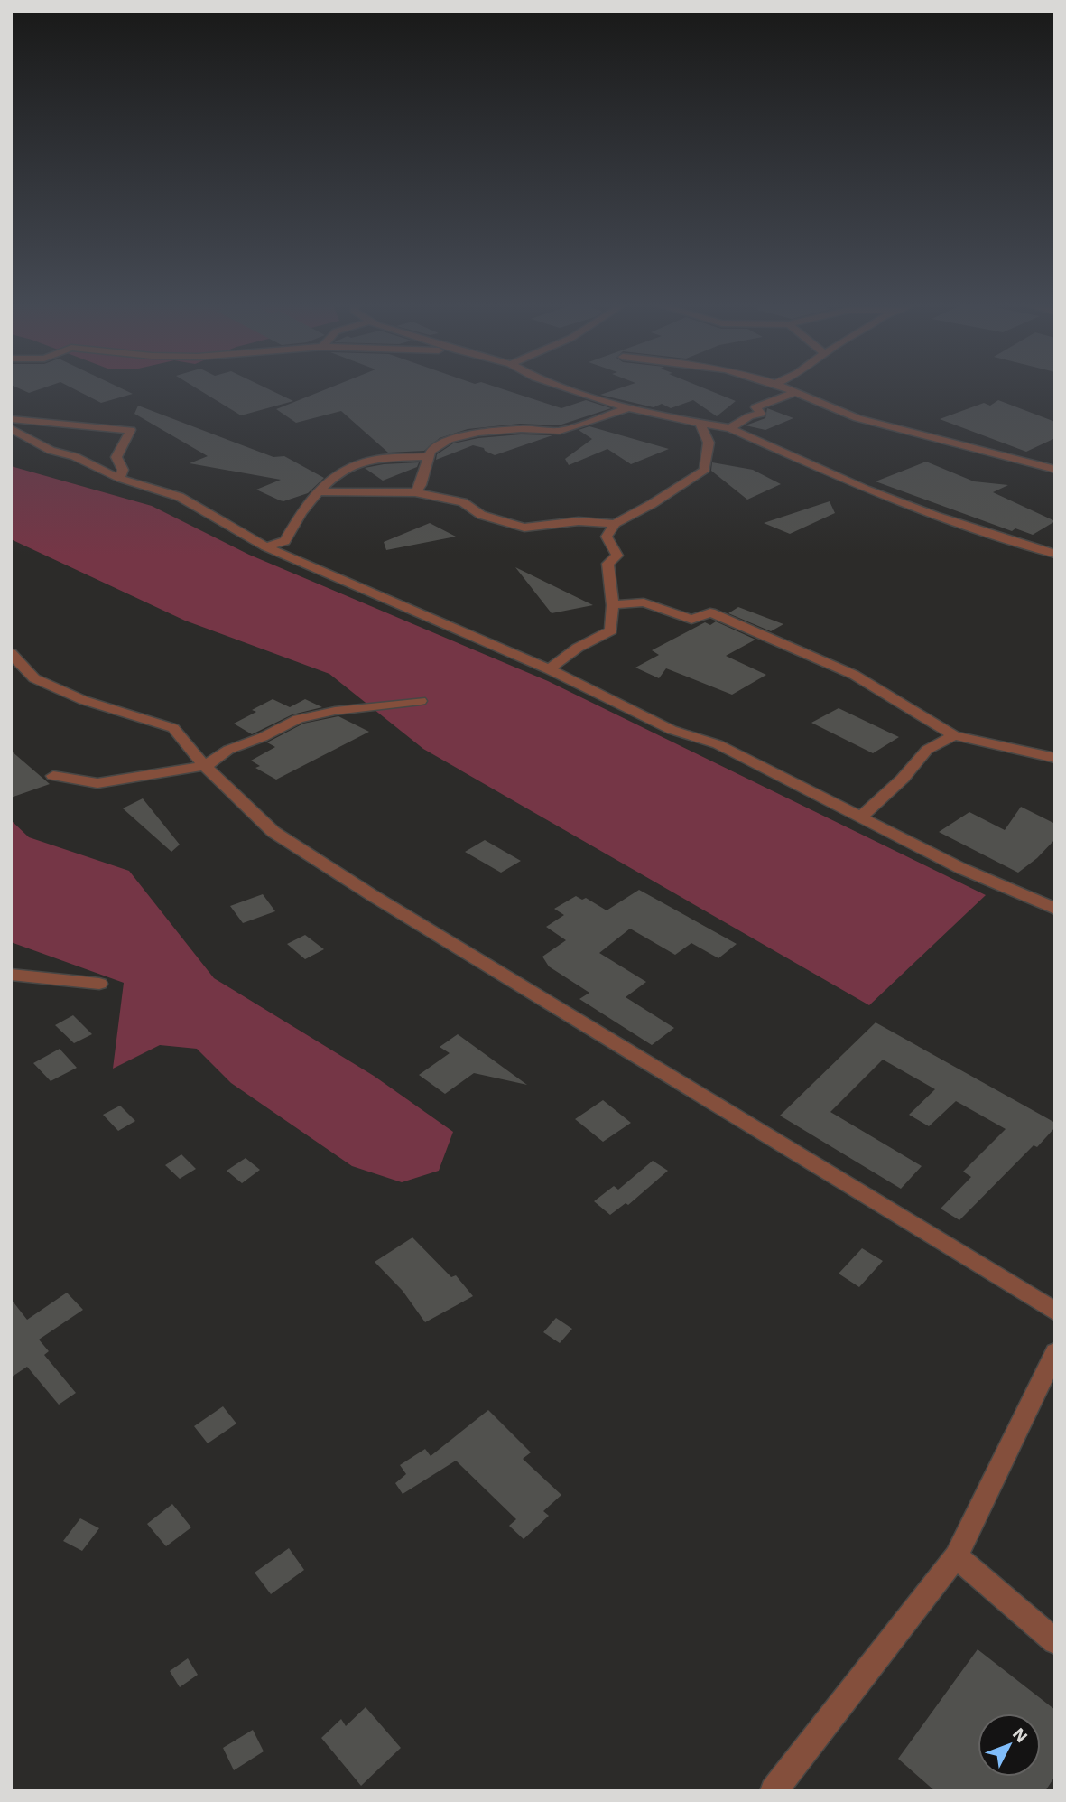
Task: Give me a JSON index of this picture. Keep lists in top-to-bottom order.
{
  "north": "top right"
}
